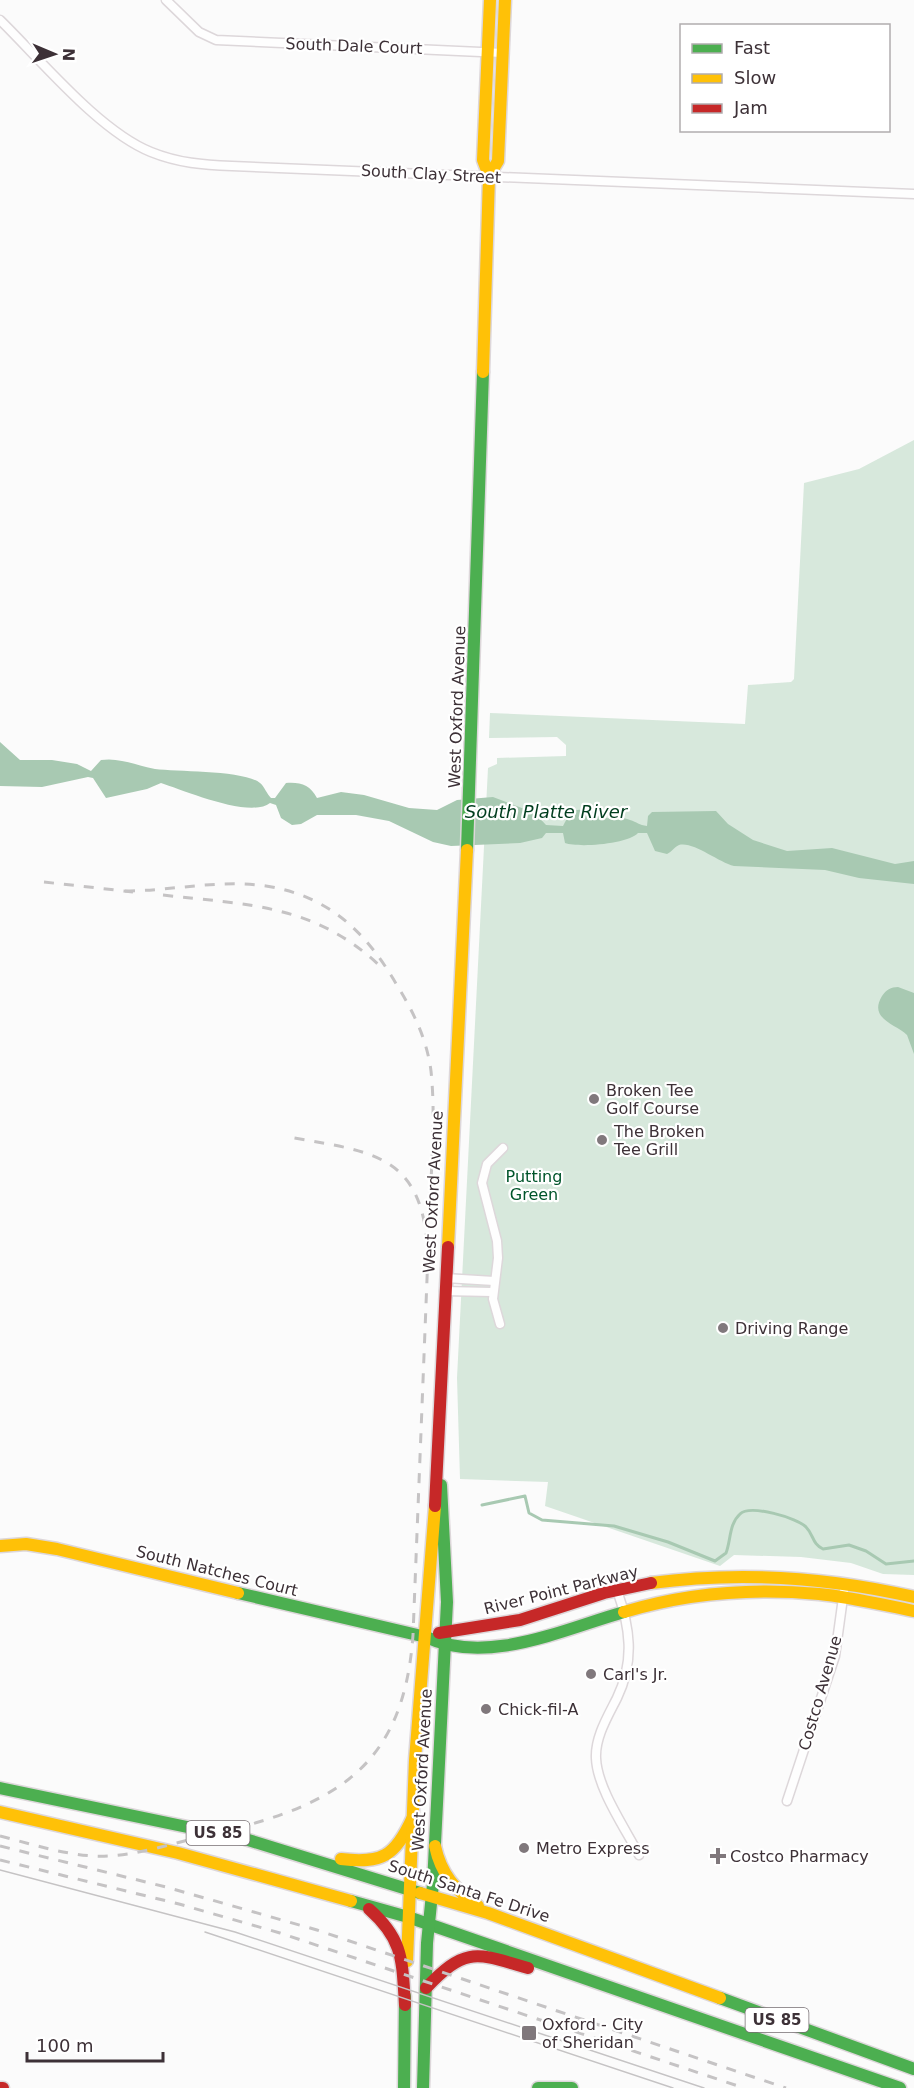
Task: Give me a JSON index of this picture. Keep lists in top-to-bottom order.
{
  "streets": {
    "main road": [
      "West Oxford Avenue",
      "South Natches Court",
      "River Point Parkway",
      "US 85",
      "South Santa Fe Drive"
    ],
    "street": ["South Dale Court", "South Clay Street", "Costco Avenue"]
  },
  "crossings": [
    ["South Dale Court", "West Oxford Avenue"],
    ["South Clay Street", "West Oxford Avenue"],
    ["West Oxford Avenue", "South Natches Court"],
    ["West Oxford Avenue", "River Point Parkway"],
    ["West Oxford Avenue", "US 85"],
    ["West Oxford Avenue", "South Santa Fe Drive"],
    ["South Natches Court", "River Point Parkway"],
    ["River Point Parkway", "Costco Avenue"]
  ],
  "water": ["South Platte River"],
  "parks": ["Putting Green"],
  "places": {
    "other": [
      "Broken Tee Golf Course",
      "The Broken Tee Grill",
      "Driving Range",
      "Carl's Jr.",
      "Chick-fil-A",
      "Metro Express"
    ],
    "health": ["Costco Pharmacy"],
    "transit": ["Oxford - City of Sheridan"]
  },
  "legend": ["Fast", "Slow", "Jam"],
  "scale_bar": "100 m",
  "north": "right"
}
